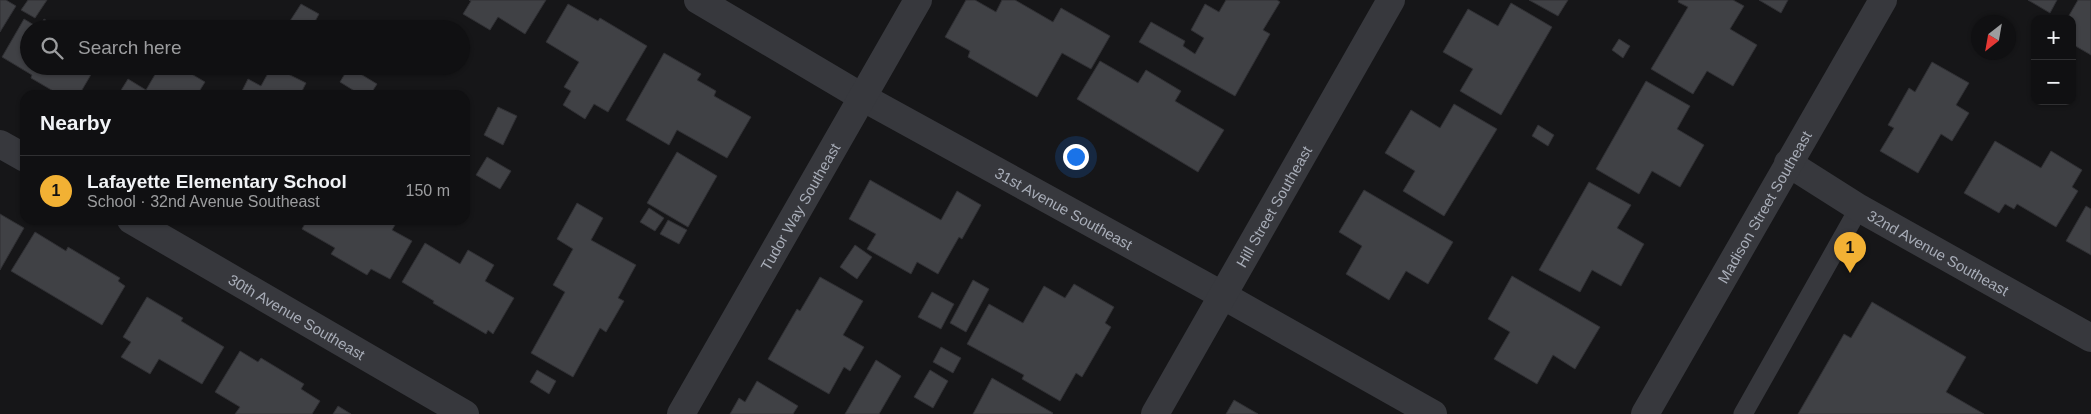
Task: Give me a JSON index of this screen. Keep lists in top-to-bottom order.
{
  "streets": {
    "street": [
      "Tudor Way Southeast",
      "Hill Street Southeast",
      "Madison Street Southeast",
      "31st Avenue Southeast",
      "32nd Avenue Southeast",
      "30th Avenue Southeast"
    ]
  },
  "crossings": [
    ["Tudor Way Southeast", "31st Avenue Southeast"],
    ["Hill Street Southeast", "31st Avenue Southeast"],
    ["Madison Street Southeast", "32nd Avenue Southeast"]
  ],
  "north": "bottom left",
  "page": {
    "map_buttons": ["+", "−"],
    "search": "Search here",
    "heading": "Nearby",
    "list": [
      {
        "mark": "1",
        "name": "Lafayette Elementary School",
        "note": "School · 32nd Avenue Southeast",
        "value": "150 m"
      }
    ],
    "pins": "1"
  }
}
